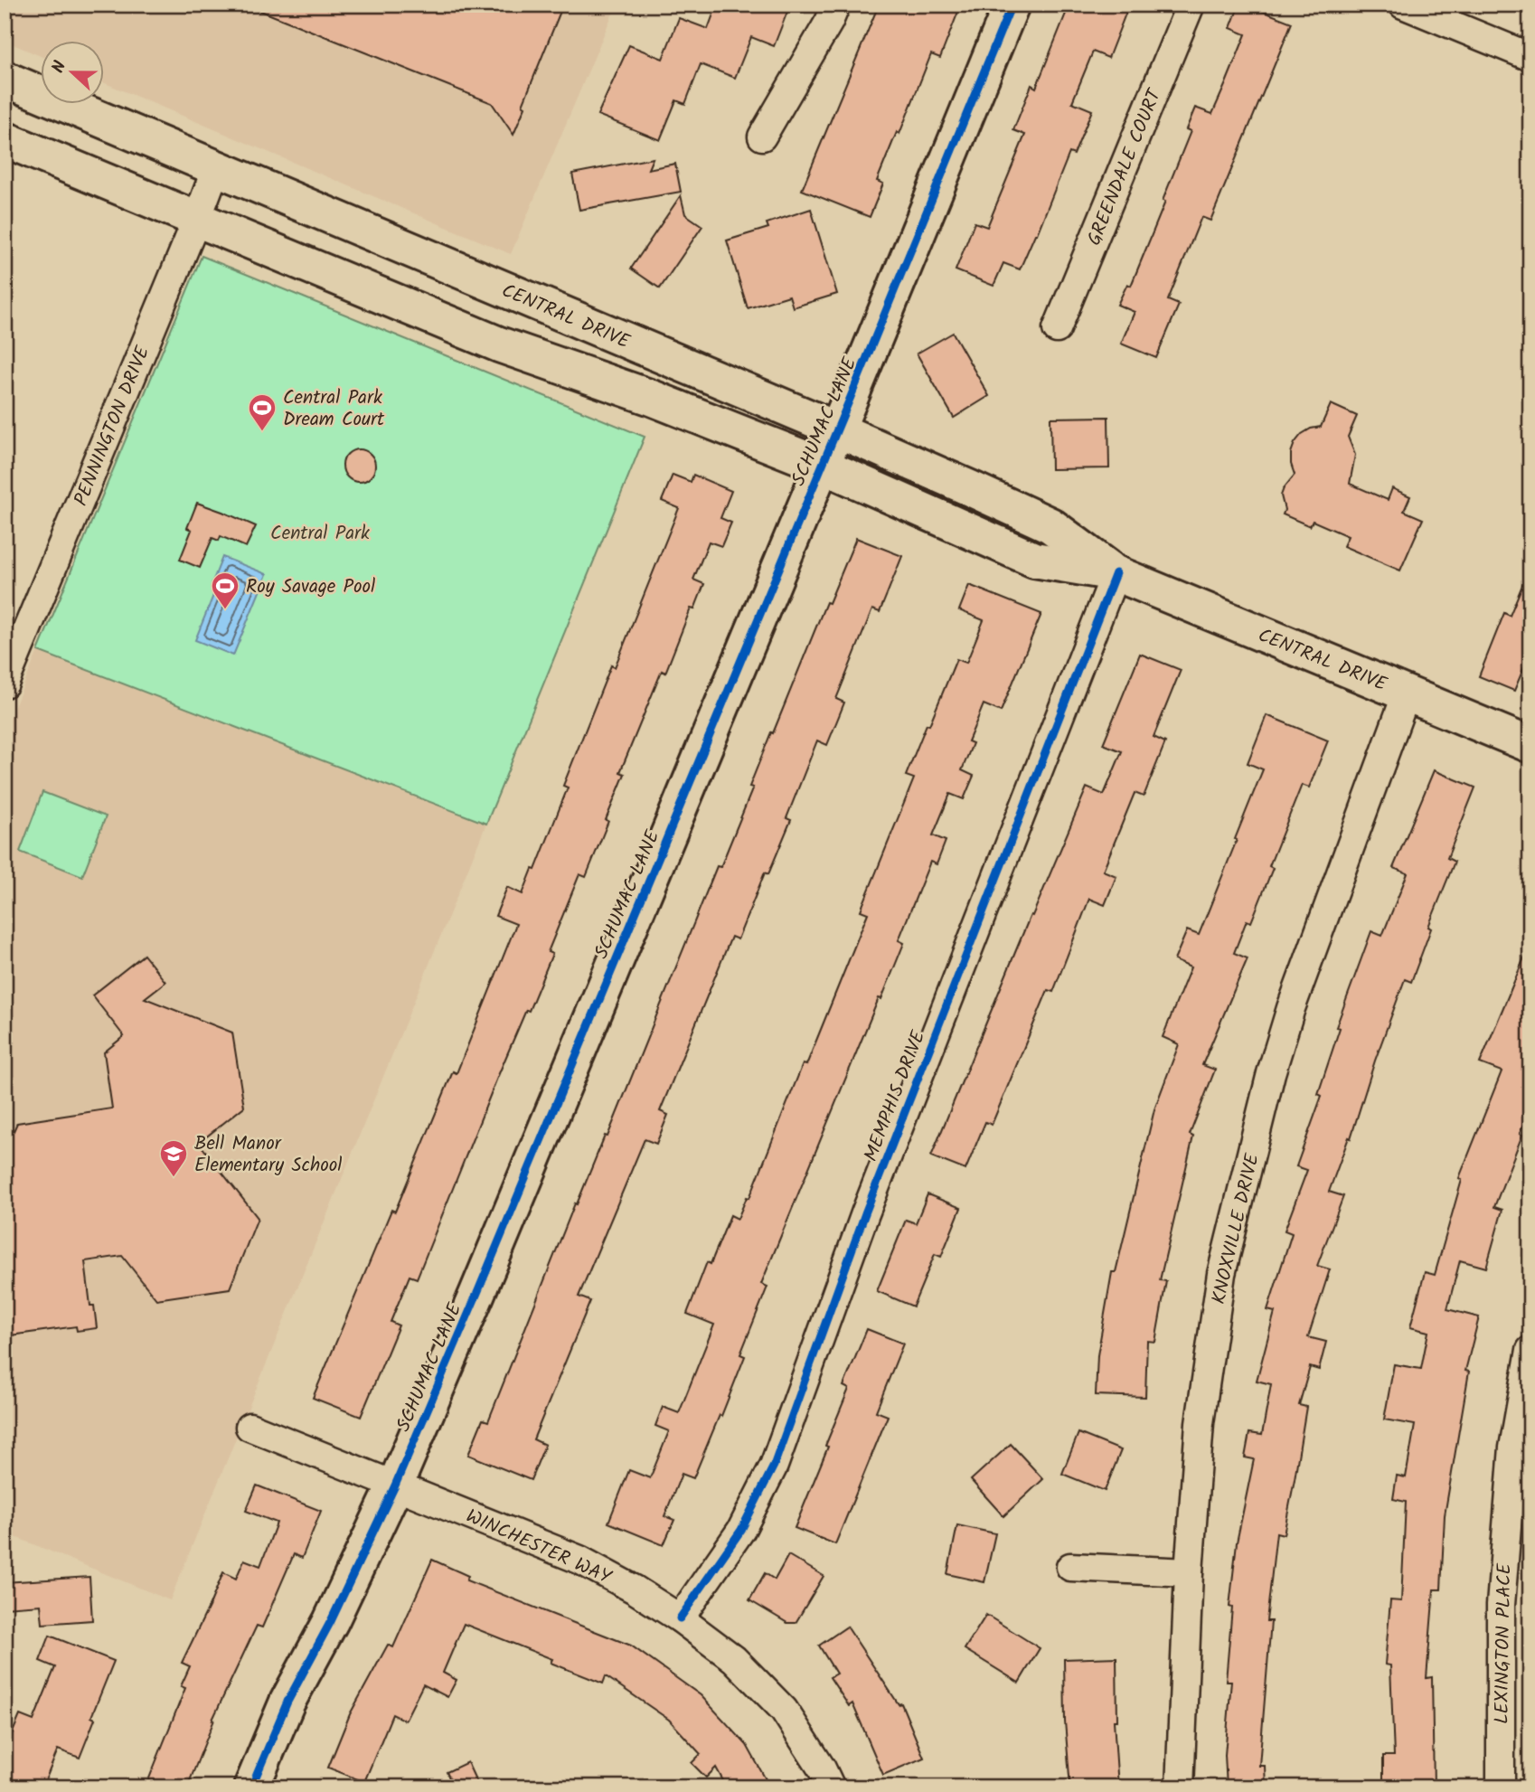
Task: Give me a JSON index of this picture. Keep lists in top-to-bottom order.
{
  "streets": {
    "main road": ["CENTRAL DRIVE", "SCHUMAC LANE"],
    "street": [
      "GREENDALE COURT",
      "PENNINGTON DRIVE",
      "MEMPHIS DRIVE",
      "KNOXVILLE DRIVE",
      "WINCHESTER WAY",
      "LEXINGTON PLACE"
    ]
  },
  "crossings": [
    ["CENTRAL DRIVE", "SCHUMAC LANE"],
    ["CENTRAL DRIVE", "PENNINGTON DRIVE"],
    ["CENTRAL DRIVE", "MEMPHIS DRIVE"],
    ["CENTRAL DRIVE", "KNOXVILLE DRIVE"],
    ["SCHUMAC LANE", "WINCHESTER WAY"],
    ["MEMPHIS DRIVE", "WINCHESTER WAY"]
  ],
  "parks": ["Central Park"],
  "places": {
    "sports": ["Central Park Dream Court", "Roy Savage Pool"],
    "school or university": ["Bell Manor Elementary School"]
  },
  "north": "left"
}
